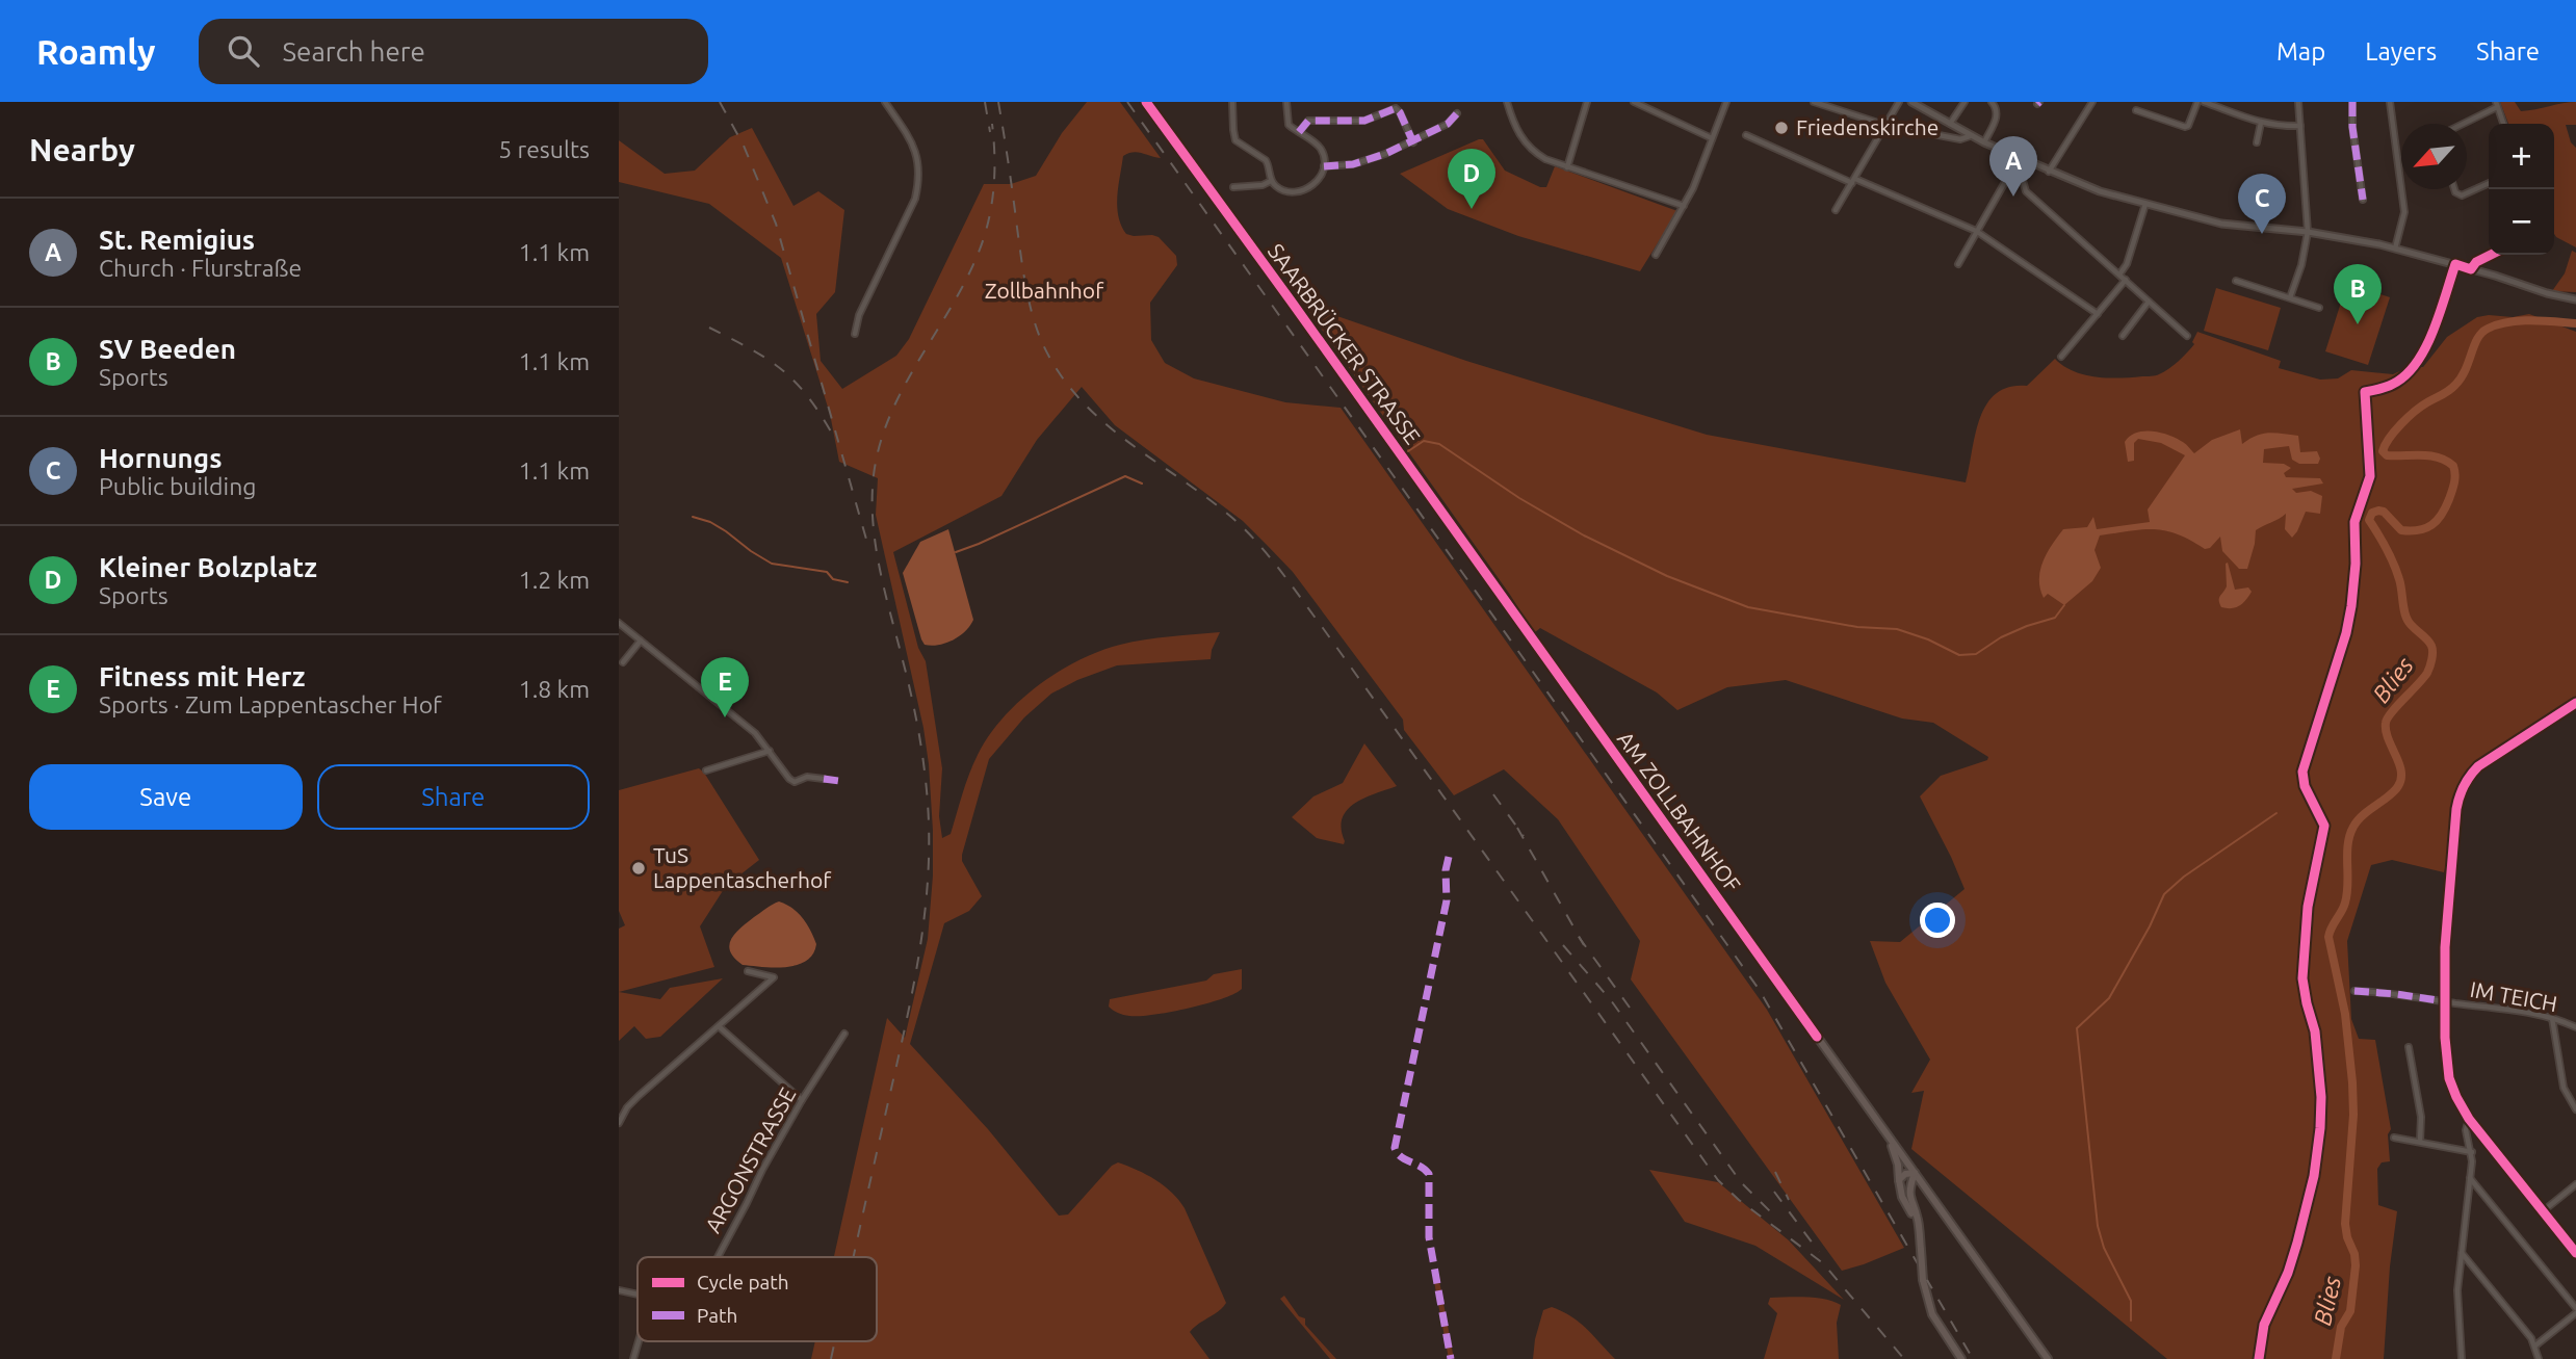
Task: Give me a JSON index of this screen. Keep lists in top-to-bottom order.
{
  "streets": {
    "main road": ["SAARBRÜCKER STRASSE", "AM ZOLLBAHNHOF"],
    "street": ["IM TEICH", "ARGONSTRASSE"]
  },
  "crossings": [
    ["SAARBRÜCKER STRASSE", "AM ZOLLBAHNHOF"]
  ],
  "water": ["Blies"],
  "parks": ["Zollbahnhof"],
  "places": ["Friedenskirche", "TuS Lappentascherhof"],
  "legend": ["Cycle path", "Path"],
  "north": "bottom left",
  "page": {
    "header": "Roamly",
    "search": "Search here",
    "nav": ["Map", "Layers", "Share"],
    "heading": ["Nearby", "5 results"],
    "map_buttons": ["+", "−"],
    "pins": [
      "A",
      "D",
      "C",
      "B",
      "E"
    ],
    "list": [
      {
        "mark": "A",
        "name": "St. Remigius",
        "note": "Church · Flurstraße",
        "value": "1.1 km"
      },
      {
        "mark": "B",
        "name": "SV Beeden",
        "note": "Sports",
        "value": "1.1 km"
      },
      {
        "mark": "C",
        "name": "Hornungs",
        "note": "Public building",
        "value": "1.1 km"
      },
      {
        "mark": "D",
        "name": "Kleiner Bolzplatz",
        "note": "Sports",
        "value": "1.2 km"
      },
      {
        "mark": "E",
        "name": "Fitness mit Herz",
        "note": "Sports · Zum Lappentascher Hof",
        "value": "1.8 km"
      }
    ],
    "buttons": ["Save", "Share"]
  }
}
